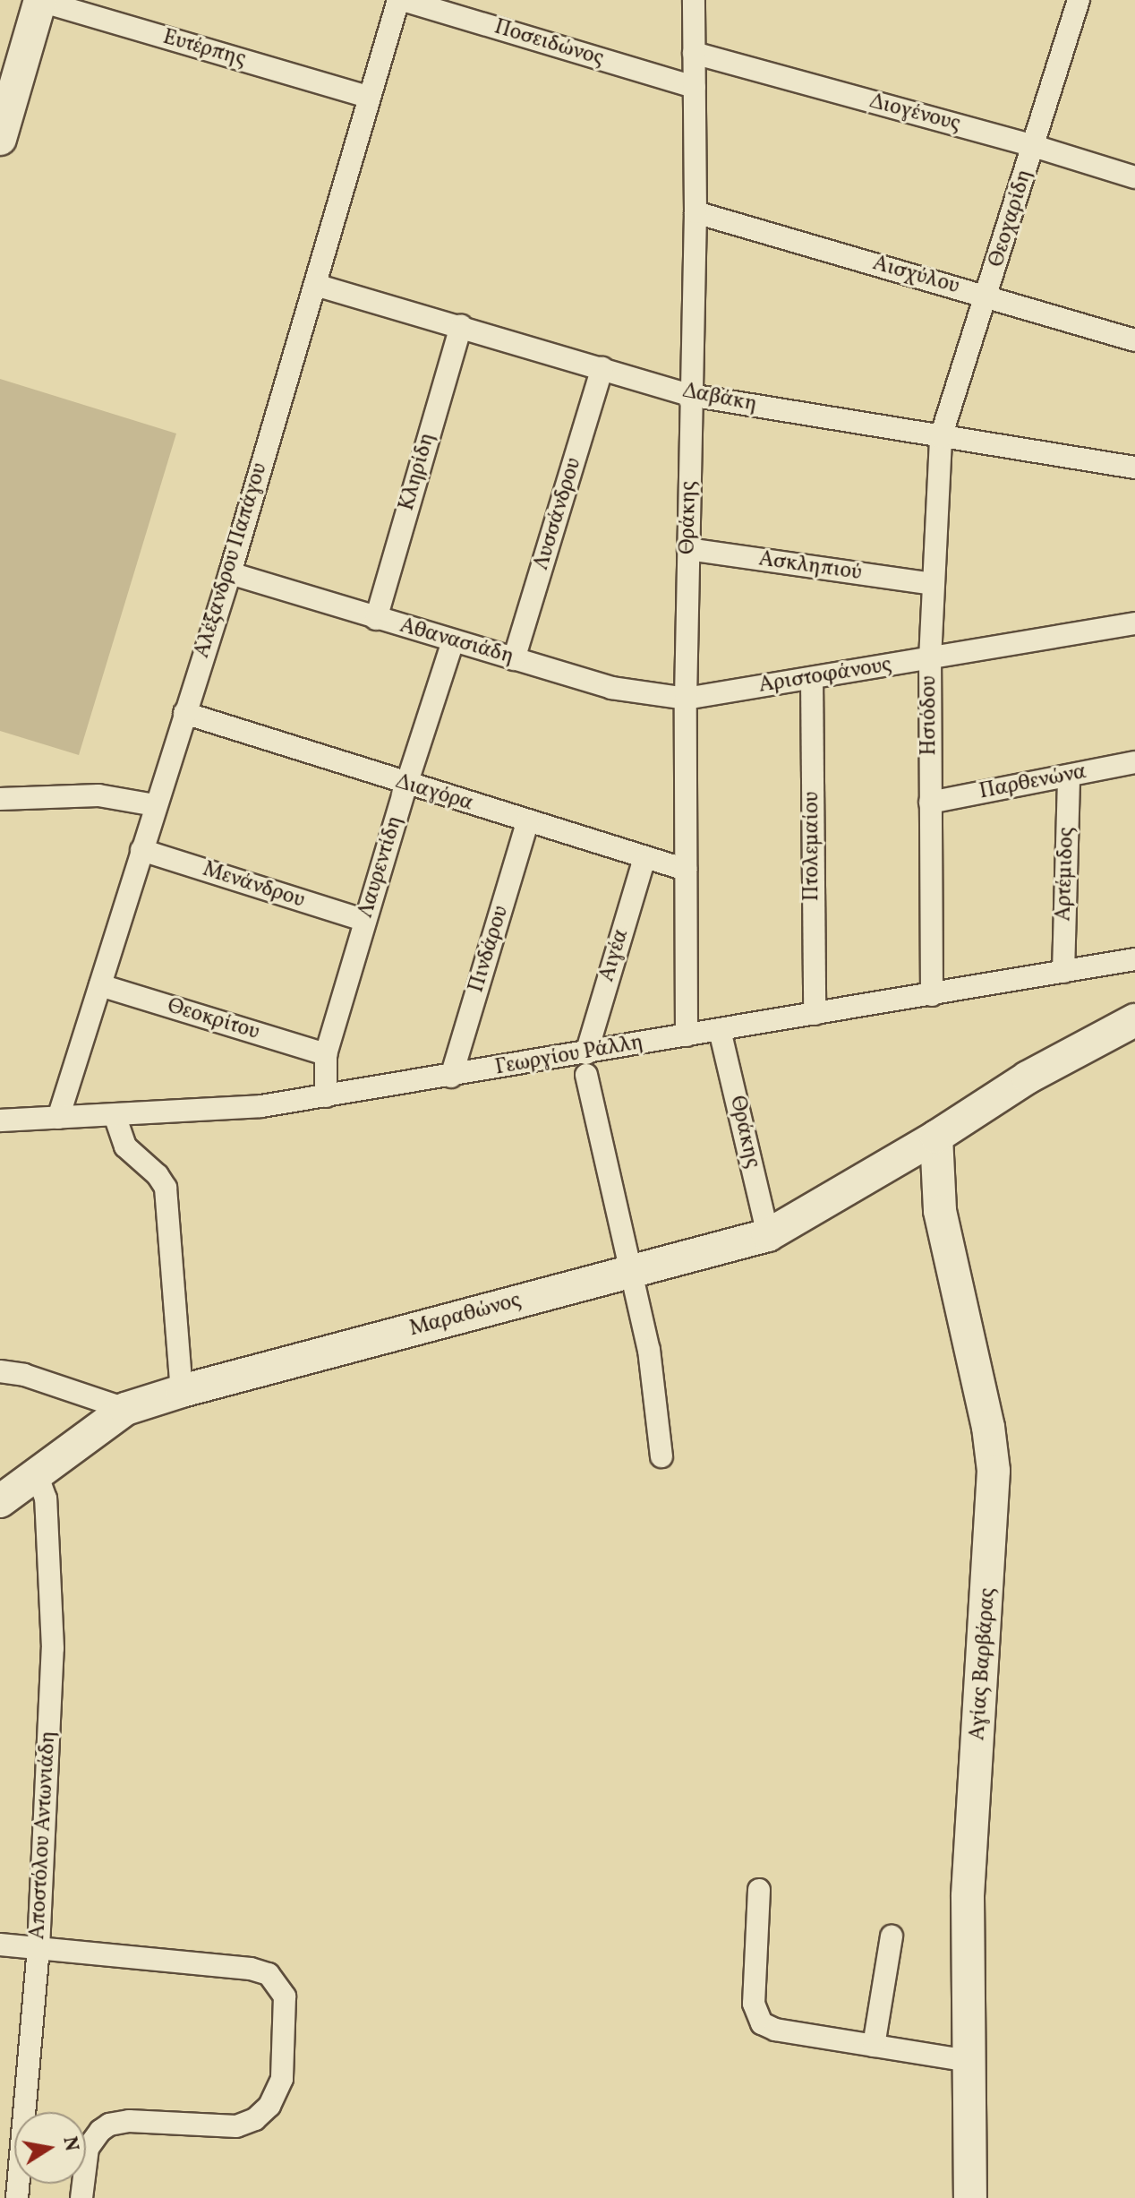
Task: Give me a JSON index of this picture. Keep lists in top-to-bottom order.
{
  "streets": {
    "street": [
      "Ποσειδώνος",
      "Ευτέρπης",
      "Διογένους",
      "Θεοχαρίδη",
      "Αισχύλου",
      "Δαβάκη",
      "Κληρίδη",
      "Λυσσάνδρου",
      "Θράκης",
      "Αλέξανδρου Παπάγου",
      "Ασκληπιού",
      "Αθανασιάδη",
      "Αριστοφάνους",
      "Ησιόδου",
      "Παρθενώνα",
      "Διαγόρα",
      "Πτολεμαίου",
      "Λαυρεντίδη",
      "Αρτέμιδος",
      "Μενάνδρου",
      "Πινδάρου",
      "Αιγέα",
      "Θεοκρίτου",
      "Γεωργίου Ράλλη",
      "Μαραθώνος",
      "Αγίας Βαρβάρας",
      "Αποστόλου Αντωνιάδη"
    ]
  },
  "crossings": [
    ["Ποσειδώνος", "Θράκης"],
    ["Ποσειδώνος", "Αλέξανδρου Παπάγου"],
    ["Ευτέρπης", "Αλέξανδρου Παπάγου"],
    ["Διογένους", "Θεοχαρίδη"],
    ["Διογένους", "Θράκης"],
    ["Θεοχαρίδη", "Αισχύλου"],
    ["Θεοχαρίδη", "Δαβάκη"],
    ["Θεοχαρίδη", "Ησιόδου"],
    ["Αισχύλου", "Θράκης"],
    ["Δαβάκη", "Κληρίδη"],
    ["Δαβάκη", "Λυσσάνδρου"],
    ["Δαβάκη", "Θράκης"],
    ["Δαβάκη", "Αλέξανδρου Παπάγου"],
    ["Δαβάκη", "Ησιόδου"],
    ["Κληρίδη", "Αθανασιάδη"],
    ["Λυσσάνδρου", "Αθανασιάδη"],
    ["Θράκης", "Ασκληπιού"],
    ["Θράκης", "Αθανασιάδη"],
    ["Θράκης", "Αριστοφάνους"],
    ["Θράκης", "Διαγόρα"],
    ["Θράκης", "Γεωργίου Ράλλη"],
    ["Θράκης", "Μαραθώνος"],
    ["Αλέξανδρου Παπάγου", "Αθανασιάδη"],
    ["Αλέξανδρου Παπάγου", "Διαγόρα"],
    ["Αλέξανδρου Παπάγου", "Μενάνδρου"],
    ["Αλέξανδρου Παπάγου", "Θεοκρίτου"],
    ["Αλέξανδρου Παπάγου", "Γεωργίου Ράλλη"],
    ["Ασκληπιού", "Ησιόδου"],
    ["Αθανασιάδη", "Αριστοφάνους"],
    ["Αθανασιάδη", "Λαυρεντίδη"],
    ["Αριστοφάνους", "Ησιόδου"],
    ["Αριστοφάνους", "Πτολεμαίου"],
    ["Ησιόδου", "Παρθενώνα"],
    ["Ησιόδου", "Γεωργίου Ράλλη"],
    ["Παρθενώνα", "Αρτέμιδος"],
    ["Διαγόρα", "Λαυρεντίδη"],
    ["Διαγόρα", "Πινδάρου"],
    ["Διαγόρα", "Αιγέα"],
    ["Πτολεμαίου", "Γεωργίου Ράλλη"],
    ["Λαυρεντίδη", "Μενάνδρου"],
    ["Λαυρεντίδη", "Θεοκρίτου"],
    ["Λαυρεντίδη", "Γεωργίου Ράλλη"],
    ["Αρτέμιδος", "Γεωργίου Ράλλη"],
    ["Πινδάρου", "Γεωργίου Ράλλη"],
    ["Αιγέα", "Γεωργίου Ράλλη"],
    ["Μαραθώνος", "Αγίας Βαρβάρας"],
    ["Μαραθώνος", "Αποστόλου Αντωνιάδη"]
  ],
  "north": "right"
}
